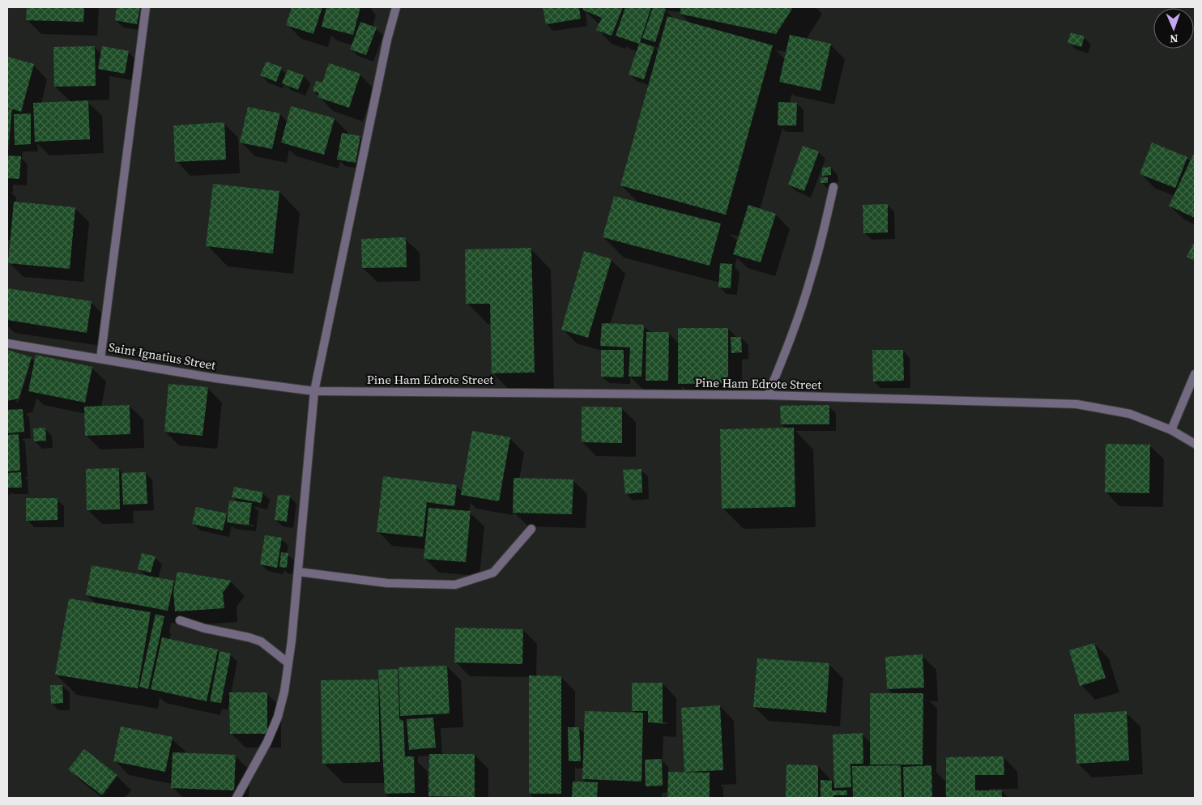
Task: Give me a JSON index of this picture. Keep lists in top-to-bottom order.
{
  "streets": {
    "street": ["Saint Ignatius Street", "Pine Ham Edrote Street"]
  },
  "crossings": [
    ["Saint Ignatius Street", "Pine Ham Edrote Street"]
  ],
  "north": "bottom"
}
